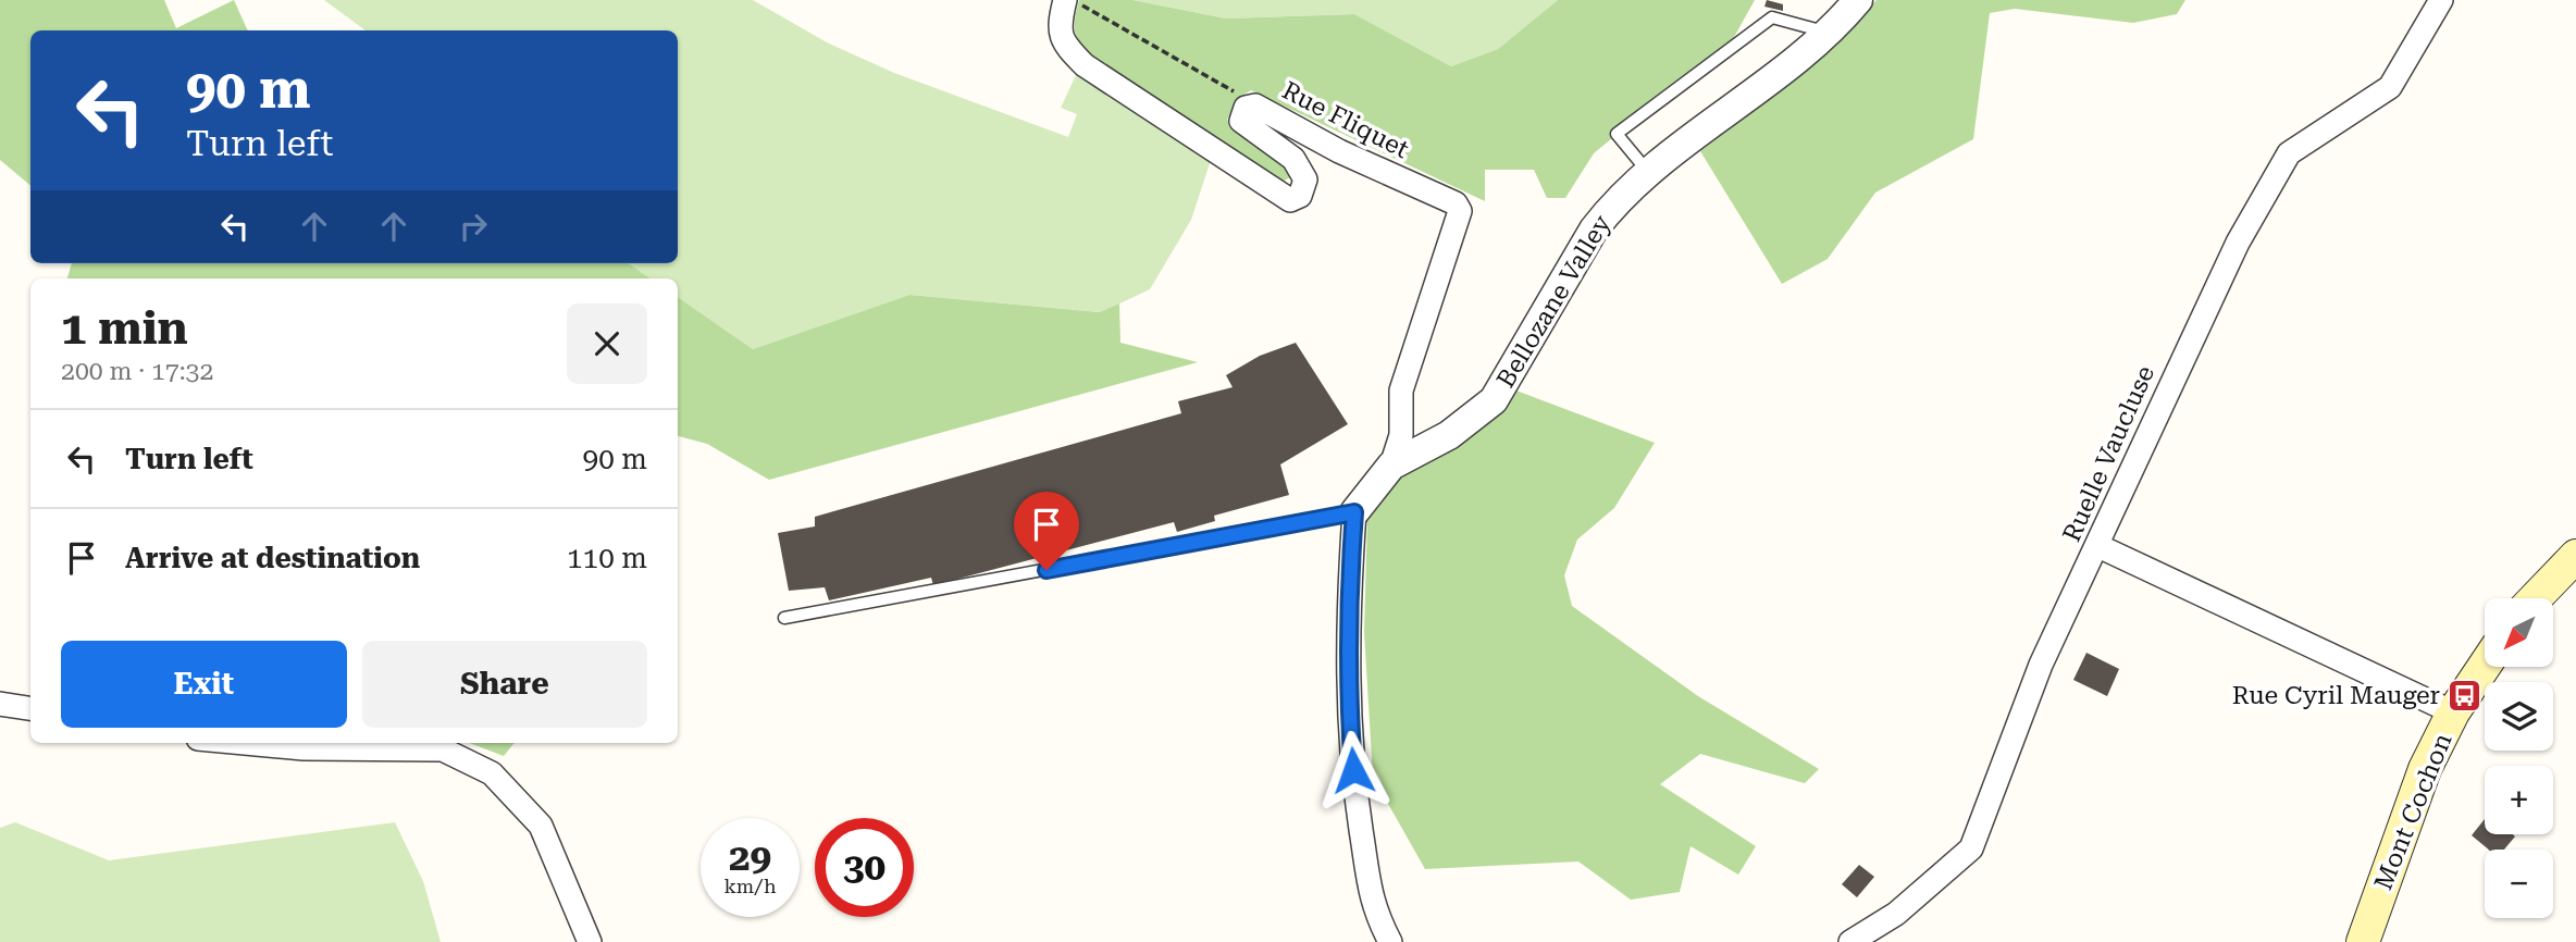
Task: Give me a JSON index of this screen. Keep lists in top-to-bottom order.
{
  "streets": {
    "main road": ["Mont Cochon"],
    "street": ["Rue Fliquet", "Bellozane Valley", "Ruelle Vaucluse"]
  },
  "crossings": [
    ["Rue Fliquet", "Bellozane Valley"]
  ],
  "places": {
    "bus stop": ["Rue Cyril Mauger"]
  },
  "north": "bottom left",
  "page": {
    "turn": ["90 m", "Turn left"],
    "heading": ["1 min", "200 m · 17:32"],
    "list": [
      {
        "name": "Turn left",
        "value": "90 m"
      },
      {
        "name": "Arrive at destination",
        "value": "110 m"
      }
    ],
    "map_buttons": ["+", "−"],
    "buttons": ["Exit", "Share"],
    "speed": "29 km/h",
    "limit": "30"
  }
}
